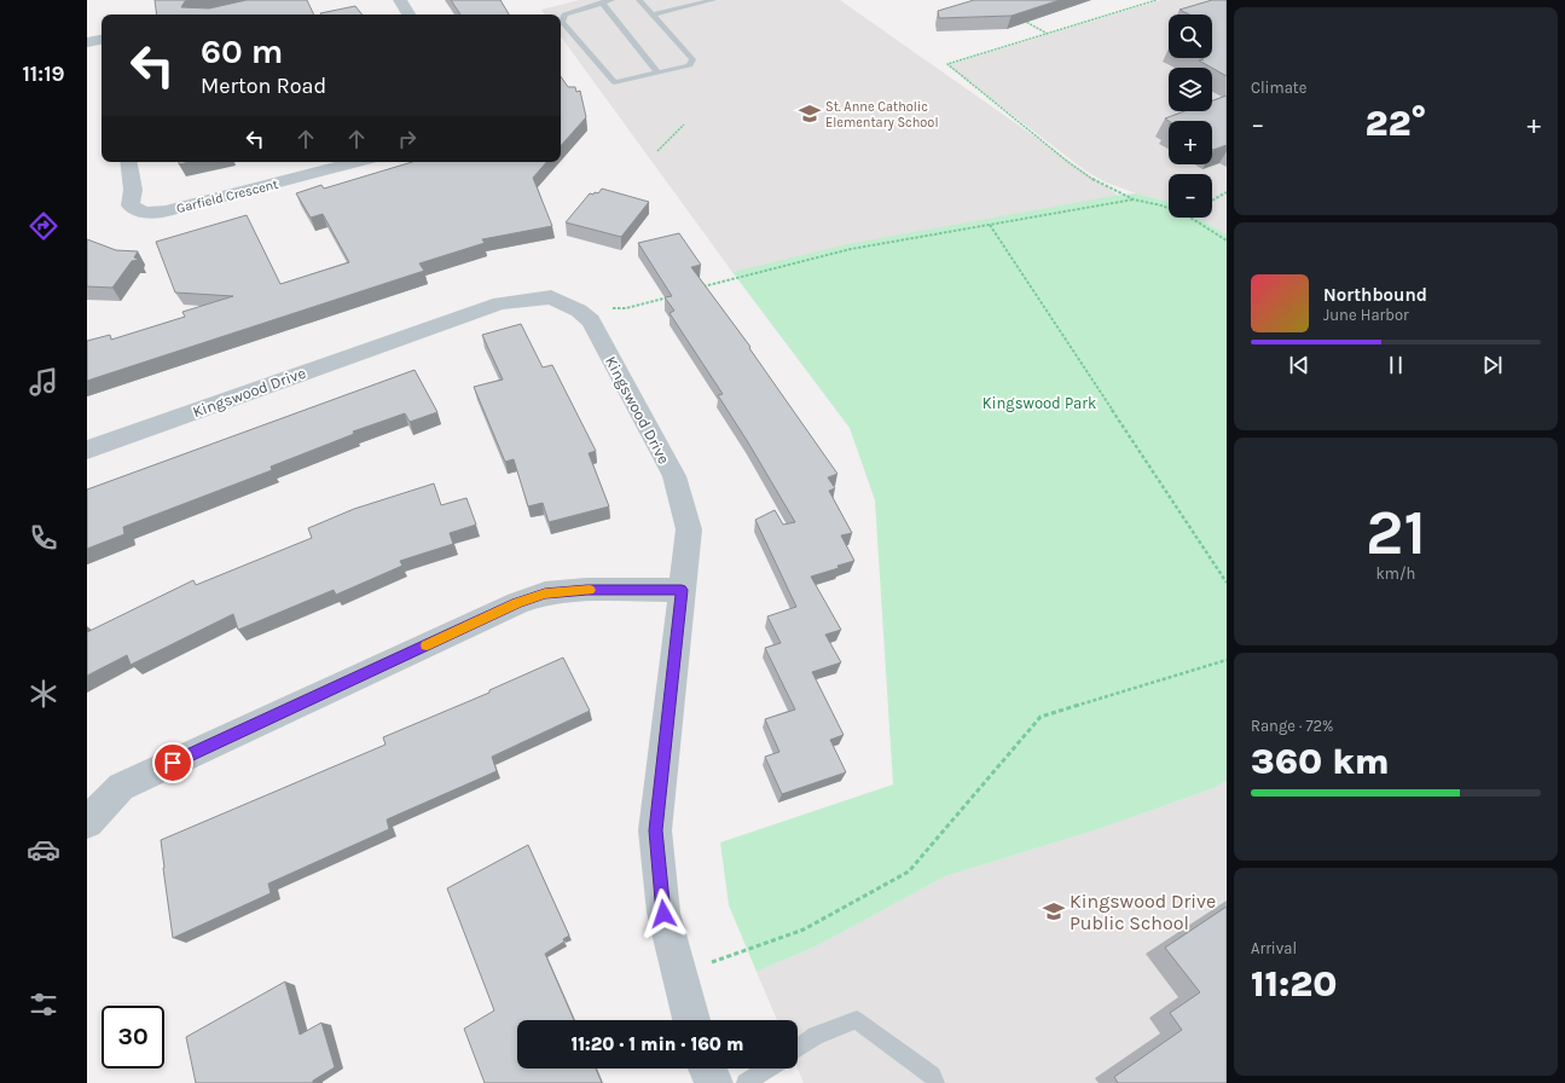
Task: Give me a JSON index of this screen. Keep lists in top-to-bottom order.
{
  "streets": {
    "street": ["Garfield Crescent", "Kingswood Drive"]
  },
  "parks": ["Kingswood Park"],
  "places": {
    "school or university": ["St. Anne Catholic Elementary School", "Kingswood Drive Public School"]
  },
  "page": {
    "tabs": "11:19",
    "tile": [
      "Climate",
      ["21", "km/h"],
      ["Range · 72%", "360 km"],
      ["Arrival", "11:20"]
    ],
    "map_buttons": ["+", "−"],
    "turn": ["60 m", "Merton Road"],
    "heat": ["−", "22°", "+"],
    "song": ["Northbound", "June Harbor"],
    "limit": "30",
    "trip": "11:20 · 1 min · 160 m"
  }
}
